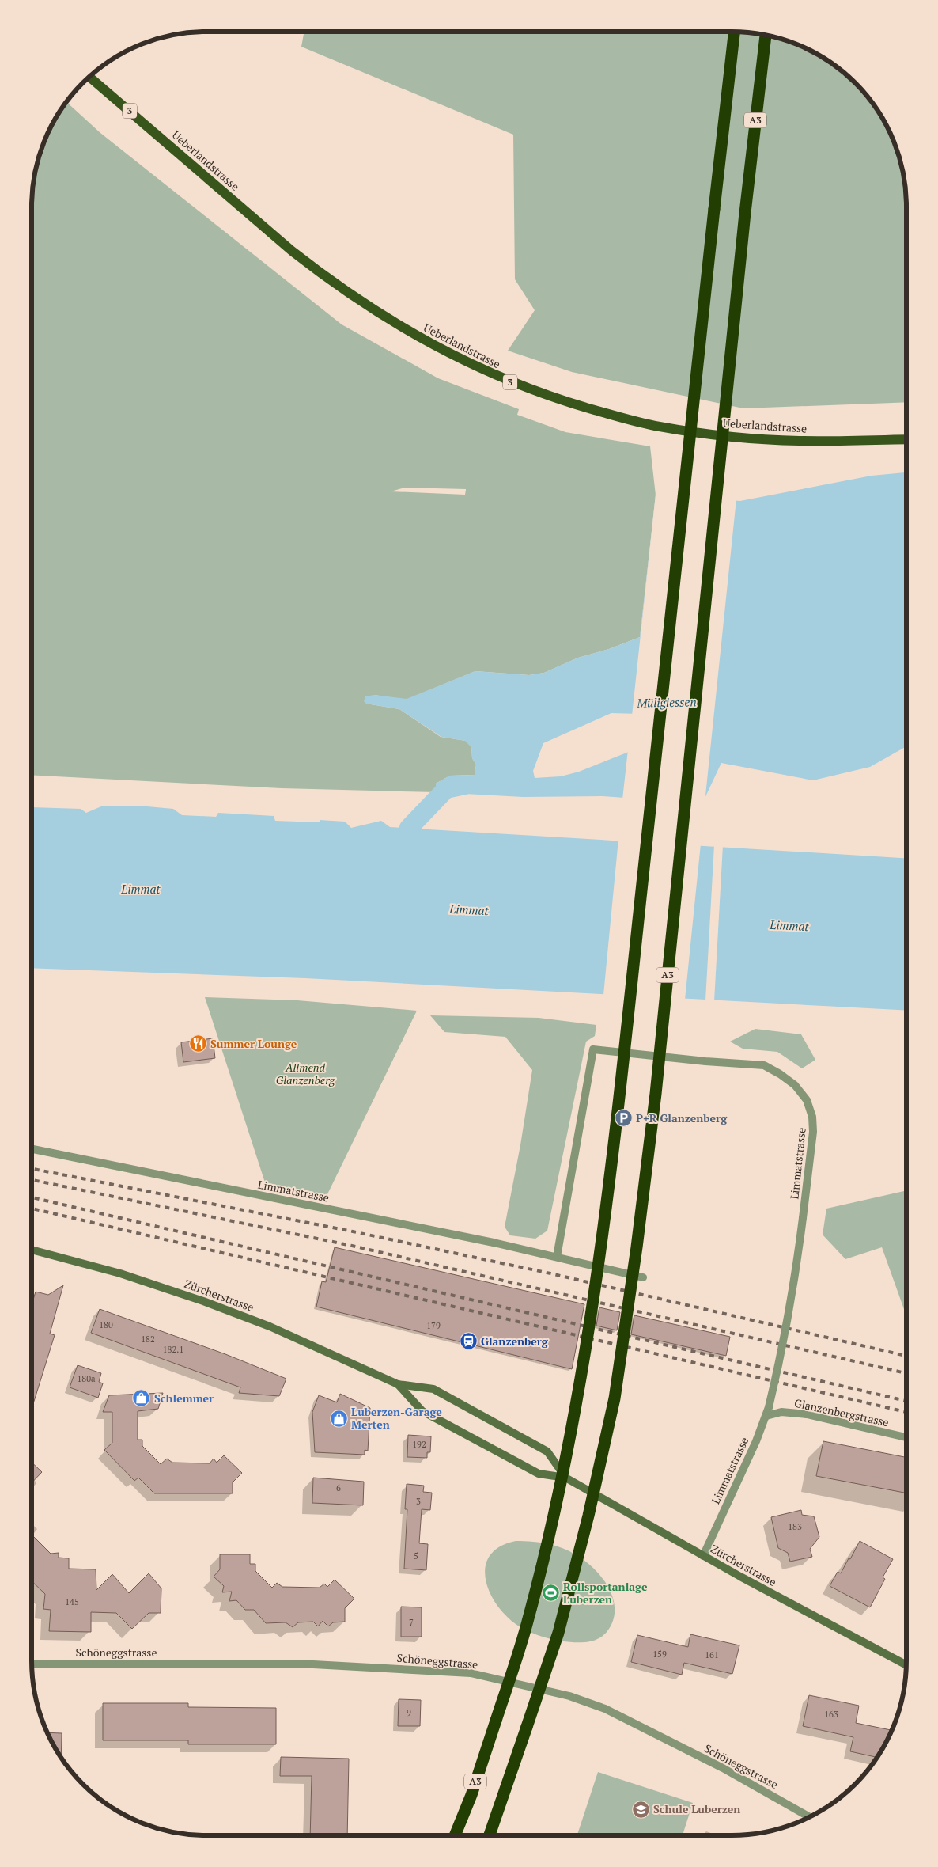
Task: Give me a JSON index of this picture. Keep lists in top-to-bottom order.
{
  "streets": {
    "highway": ["A3"],
    "main road": ["3", "Ueberlandstrasse", "Zürcherstrasse"],
    "street": ["Limmatstrasse", "Glanzenbergstrasse", "Schöneggstrasse"]
  },
  "crossings": [
    ["Limmatstrasse", "Zürcherstrasse"],
    ["Limmatstrasse", "Glanzenbergstrasse"]
  ],
  "water": ["Müligiessen", "Limmat"],
  "parks": ["Allmend Glanzenberg"],
  "places": {
    "restaurant": ["Summer Lounge"],
    "parking": ["P+R Glanzenberg"],
    "station": ["Glanzenberg"],
    "shop": ["Schlemmer", "Luberzen-Garage Merten"],
    "sports": ["Rollsportanlage Luberzen"],
    "school or university": ["Schule Luberzen"]
  },
  "house_numbers": [
    "180",
    "179",
    "182",
    "182.1",
    "180a",
    "192",
    "6",
    "3",
    "183",
    "5",
    "145",
    "7",
    "159",
    "161",
    "9",
    "163"
  ]
}
